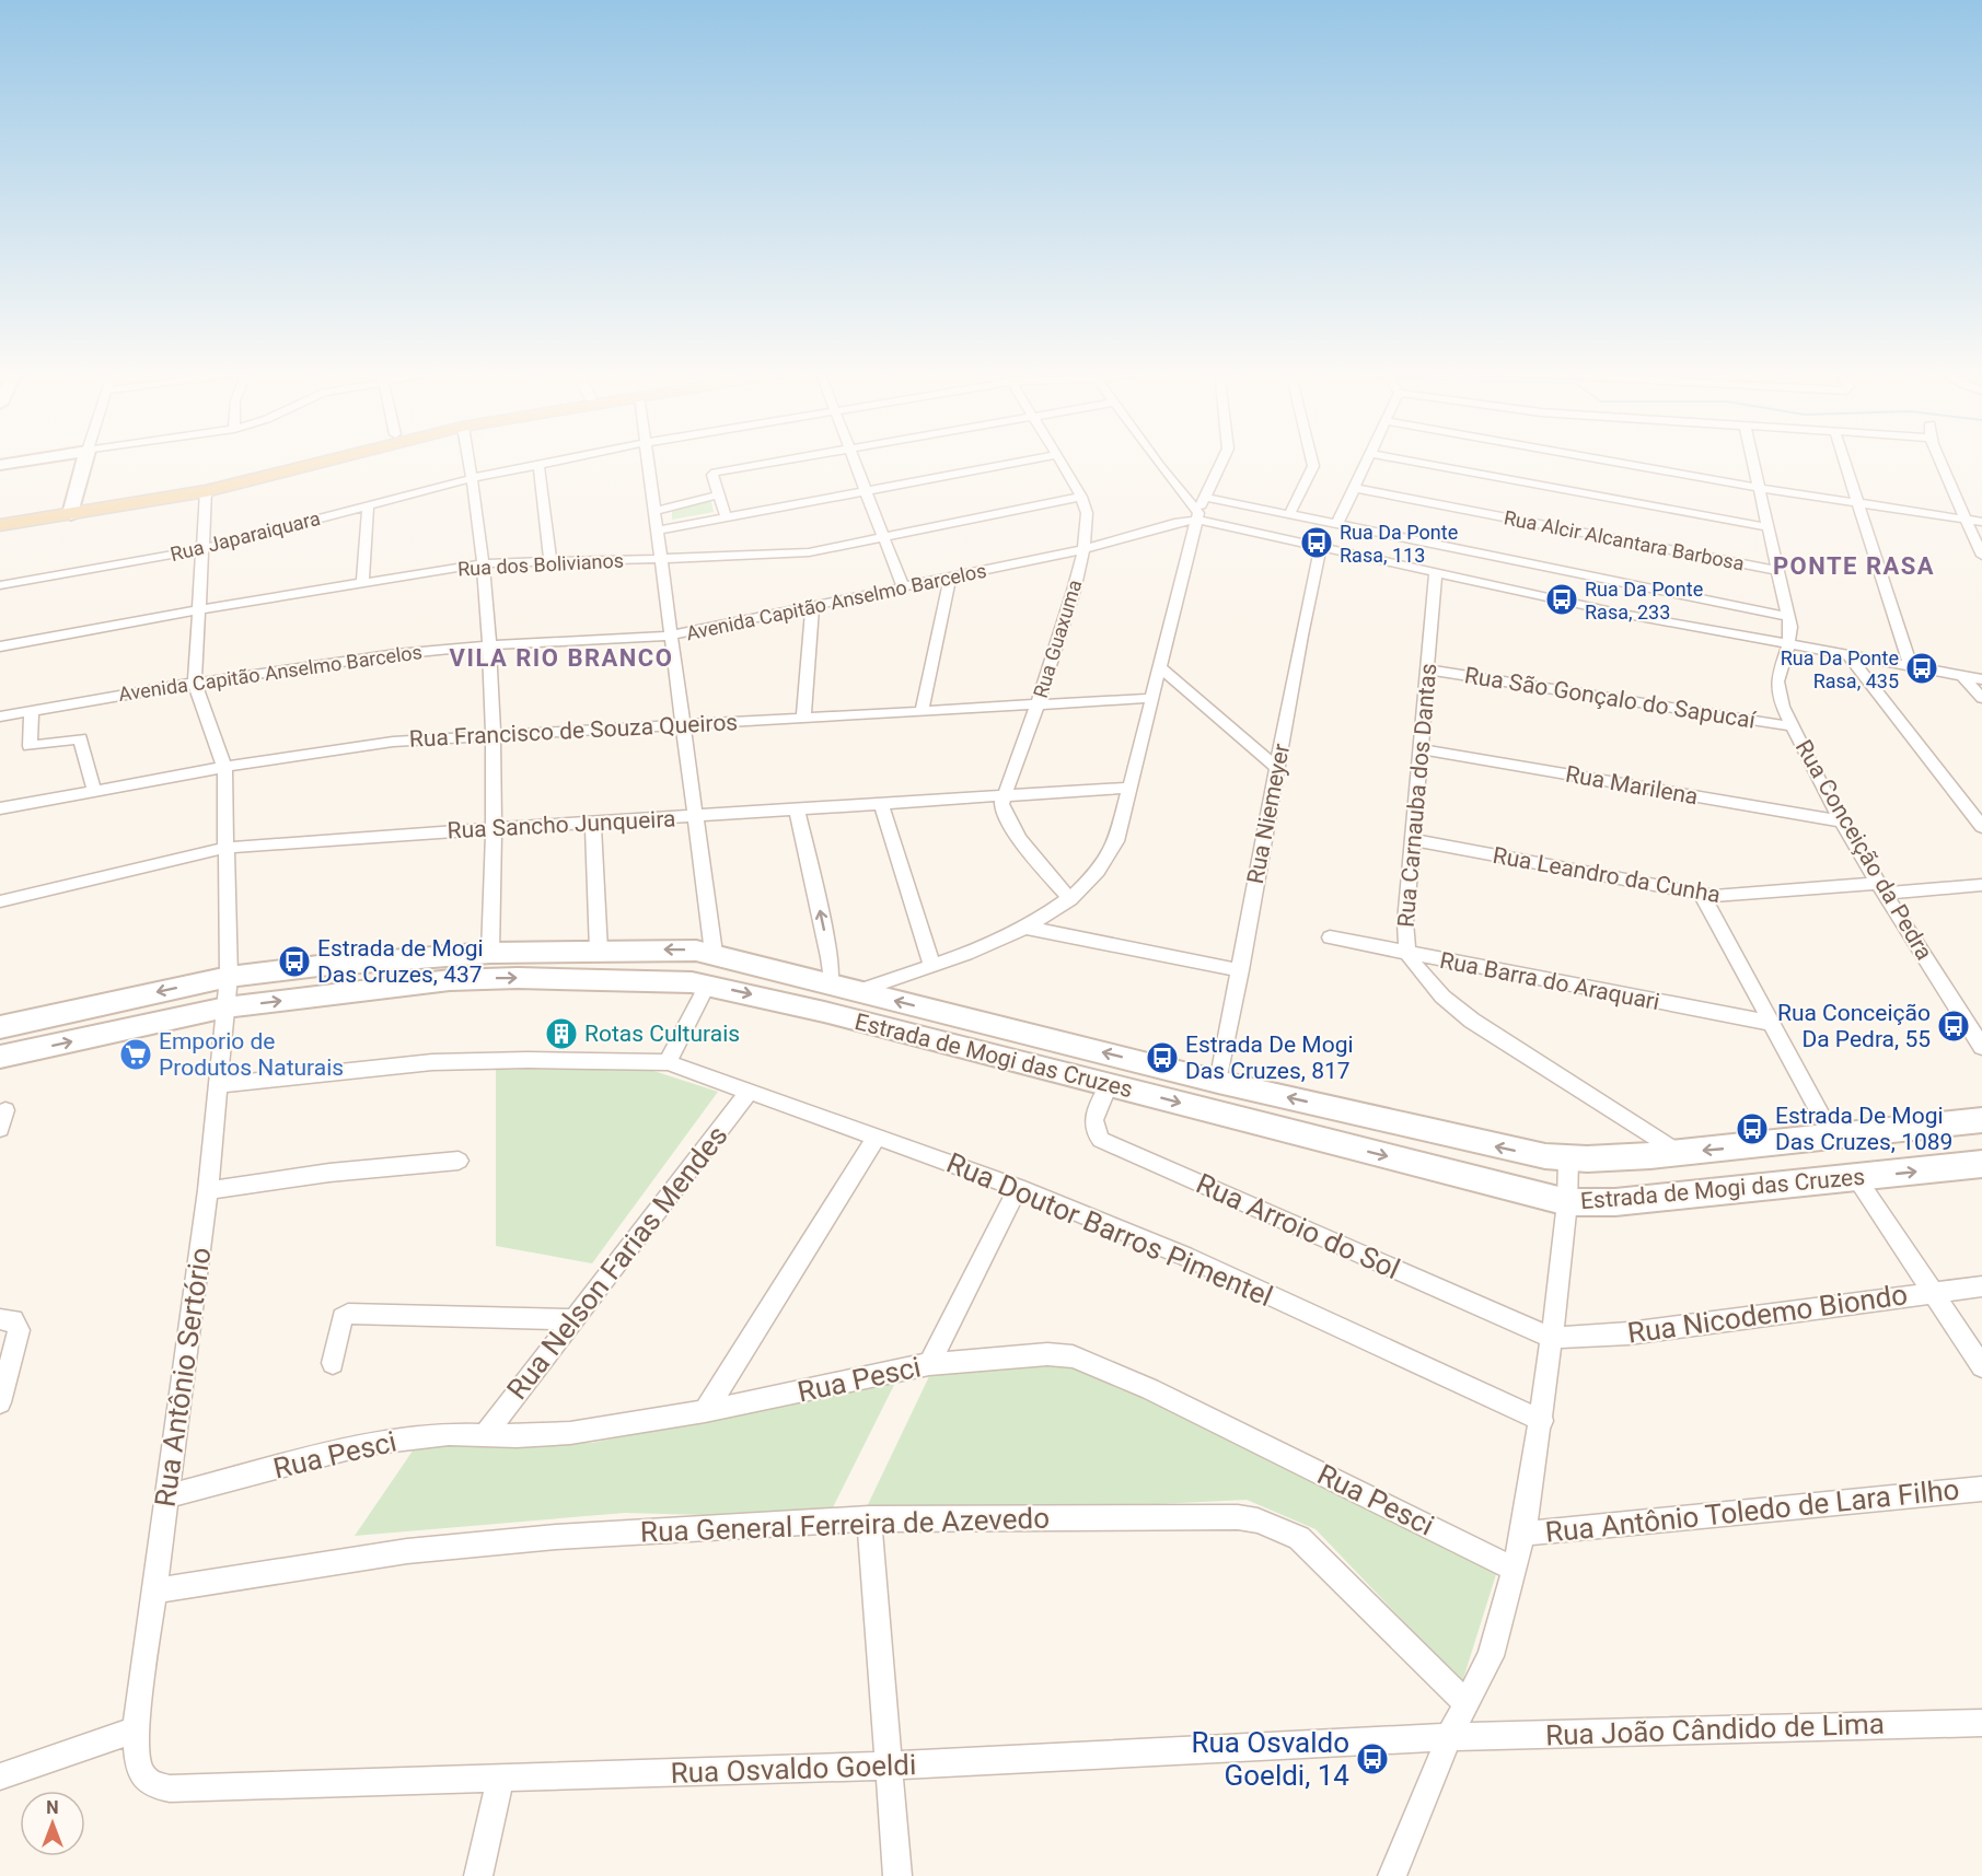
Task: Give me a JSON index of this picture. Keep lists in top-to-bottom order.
{
  "streets": {
    "main road": ["Estrada de Mogi das Cruzes"],
    "street": [
      "Rua Japaraiquara",
      "Rua Alcir Alcantara Barbosa",
      "Rua dos Bolivianos",
      "Avenida Capitão Anselmo Barcelos",
      "Rua Guaxuma",
      "Rua São Gonçalo do Sapucaí",
      "Rua Francisco de Souza Queiros",
      "Rua Marilena",
      "Rua Carnauba dos Dantas",
      "Rua Niemeyer",
      "Rua Sancho Junqueira",
      "Rua Conceição da Pedra",
      "Rua Leandro da Cunha",
      "Rua Barra do Araquari",
      "Rua Arroio do Sol",
      "Rua Doutor Barros Pimentel",
      "Rua Nelson Farias Mendes",
      "Rua Nicodemo Biondo",
      "Rua Antônio Sertório",
      "Rua Pesci",
      "Rua Antônio Toledo de Lara Filho",
      "Rua General Ferreira de Azevedo",
      "Rua João Cândido de Lima",
      "Rua Osvaldo Goeldi"
    ]
  },
  "crossings": [
    ["Rua dos Bolivianos", "Rua Guaxuma"],
    ["Avenida Capitão Anselmo Barcelos", "Rua Guaxuma"],
    ["Avenida Capitão Anselmo Barcelos", "Rua Antônio Sertório"],
    ["Rua Guaxuma", "Rua Francisco de Souza Queiros"],
    ["Rua Guaxuma", "Rua Sancho Junqueira"],
    ["Rua São Gonçalo do Sapucaí", "Rua Carnauba dos Dantas"],
    ["Rua São Gonçalo do Sapucaí", "Rua Conceição da Pedra"],
    ["Rua Francisco de Souza Queiros", "Rua Antônio Sertório"],
    ["Rua Marilena", "Rua Carnauba dos Dantas"],
    ["Rua Marilena", "Rua Conceição da Pedra"],
    ["Rua Carnauba dos Dantas", "Rua Leandro da Cunha"],
    ["Rua Carnauba dos Dantas", "Rua Barra do Araquari"],
    ["Rua Carnauba dos Dantas", "Estrada de Mogi das Cruzes"],
    ["Rua Niemeyer", "Estrada de Mogi das Cruzes"],
    ["Rua Sancho Junqueira", "Rua Antônio Sertório"],
    ["Rua Conceição da Pedra", "Rua Leandro da Cunha"],
    ["Estrada de Mogi das Cruzes", "Rua Arroio do Sol"],
    ["Estrada de Mogi das Cruzes", "Rua Antônio Sertório"],
    ["Rua Arroio do Sol", "Rua Nicodemo Biondo"],
    ["Rua Doutor Barros Pimentel", "Rua Nelson Farias Mendes"],
    ["Rua Doutor Barros Pimentel", "Rua Antônio Sertório"],
    ["Rua Nelson Farias Mendes", "Rua Pesci"],
    ["Rua Antônio Sertório", "Rua Pesci"],
    ["Rua Antônio Sertório", "Rua General Ferreira de Azevedo"],
    ["Rua Antônio Sertório", "Rua Osvaldo Goeldi"],
    ["Rua João Cândido de Lima", "Rua Osvaldo Goeldi"]
  ],
  "districts": ["PONTE RASA", "VILA RIO BRANCO"],
  "places": {
    "bus stop": [
      "Rua Da Ponte Rasa, 113",
      "Rua Da Ponte Rasa, 233",
      "Rua Da Ponte Rasa, 435",
      "Estrada de Mogi Das Cruzes, 437",
      "Rua Conceição Da Pedra, 55",
      "Estrada De Mogi Das Cruzes, 817",
      "Estrada De Mogi Das Cruzes, 1089",
      "Rua Osvaldo Goeldi, 14"
    ],
    "building": ["Rotas Culturais"],
    "supermarket": ["Emporio de Produtos Naturais"]
  },
  "north": "top"
}
